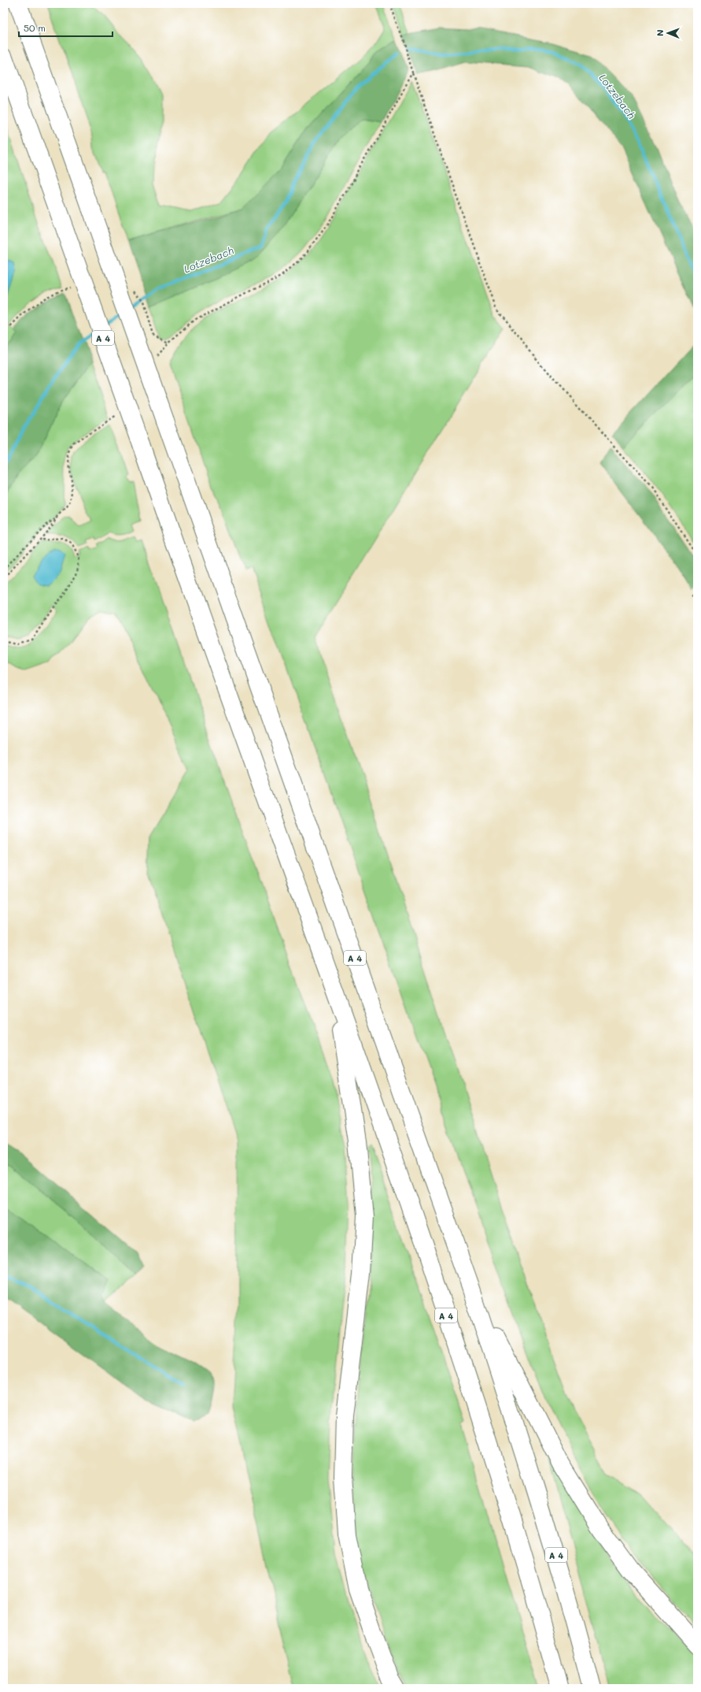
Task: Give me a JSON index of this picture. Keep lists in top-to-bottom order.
{
  "streets": {
    "highway": ["A 4"]
  },
  "water": ["Lotzebach"],
  "scale_bar": "50 m",
  "north": "left"
}
